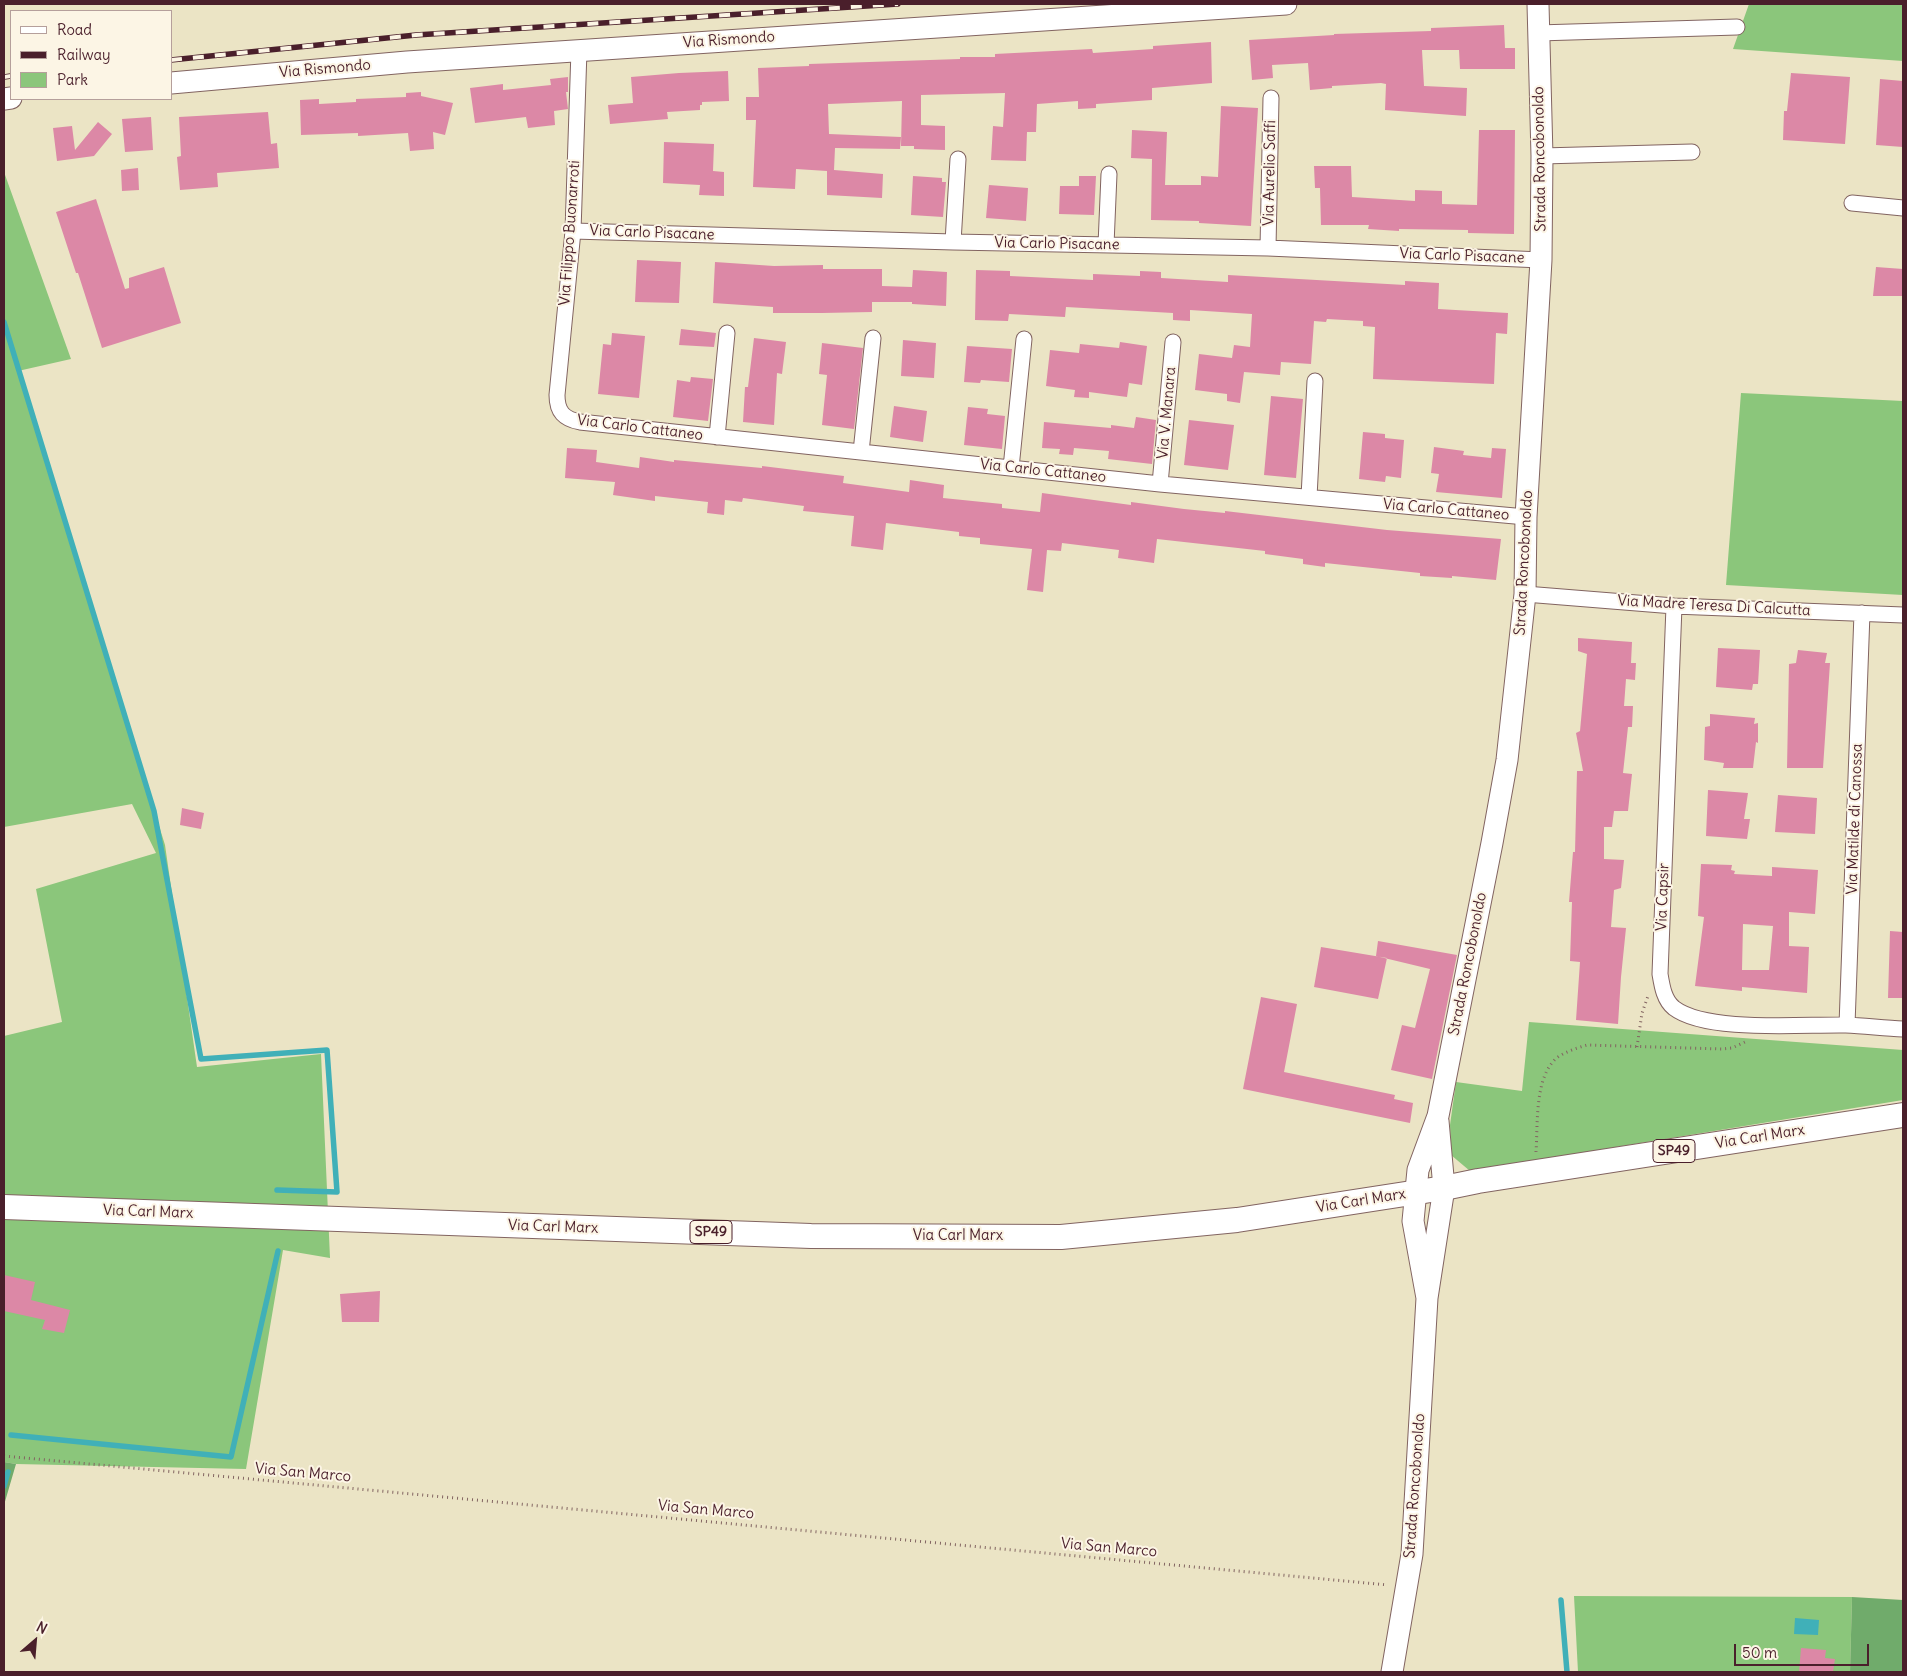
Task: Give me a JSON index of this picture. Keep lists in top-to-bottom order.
{
  "streets": {
    "main road": ["Via Carl Marx", "SP49"],
    "street": [
      "Via Rismondo",
      "Strada Roncobonoldo",
      "Via Aurelio Saffi",
      "Via Filippo Buonarroti",
      "Via Carlo Pisacane",
      "Via V. Manara",
      "Via Carlo Cattaneo",
      "Via Madre Teresa Di Calcutta",
      "Via Matilde di Canossa",
      "Via Capsir"
    ],
    "path": ["Via San Marco"]
  },
  "crossings": [
    ["Via Rismondo", "Via Filippo Buonarroti"],
    ["Strada Roncobonoldo", "Via Carlo Pisacane"],
    ["Strada Roncobonoldo", "Via Carlo Cattaneo"],
    ["Strada Roncobonoldo", "Via Madre Teresa Di Calcutta"],
    ["Strada Roncobonoldo", "Via Carl Marx"],
    ["Strada Roncobonoldo", "Via San Marco"],
    ["Via Aurelio Saffi", "Via Carlo Pisacane"],
    ["Via Filippo Buonarroti", "Via Carlo Pisacane"],
    ["Via Filippo Buonarroti", "Via Carlo Cattaneo"],
    ["Via V. Manara", "Via Carlo Cattaneo"],
    ["Via Madre Teresa Di Calcutta", "Via Matilde di Canossa"],
    ["Via Madre Teresa Di Calcutta", "Via Capsir"],
    ["Via Matilde di Canossa", "Via Capsir"]
  ],
  "legend": ["Road", "Railway", "Park"],
  "scale_bar": "50 m",
  "north": "top right"
}
